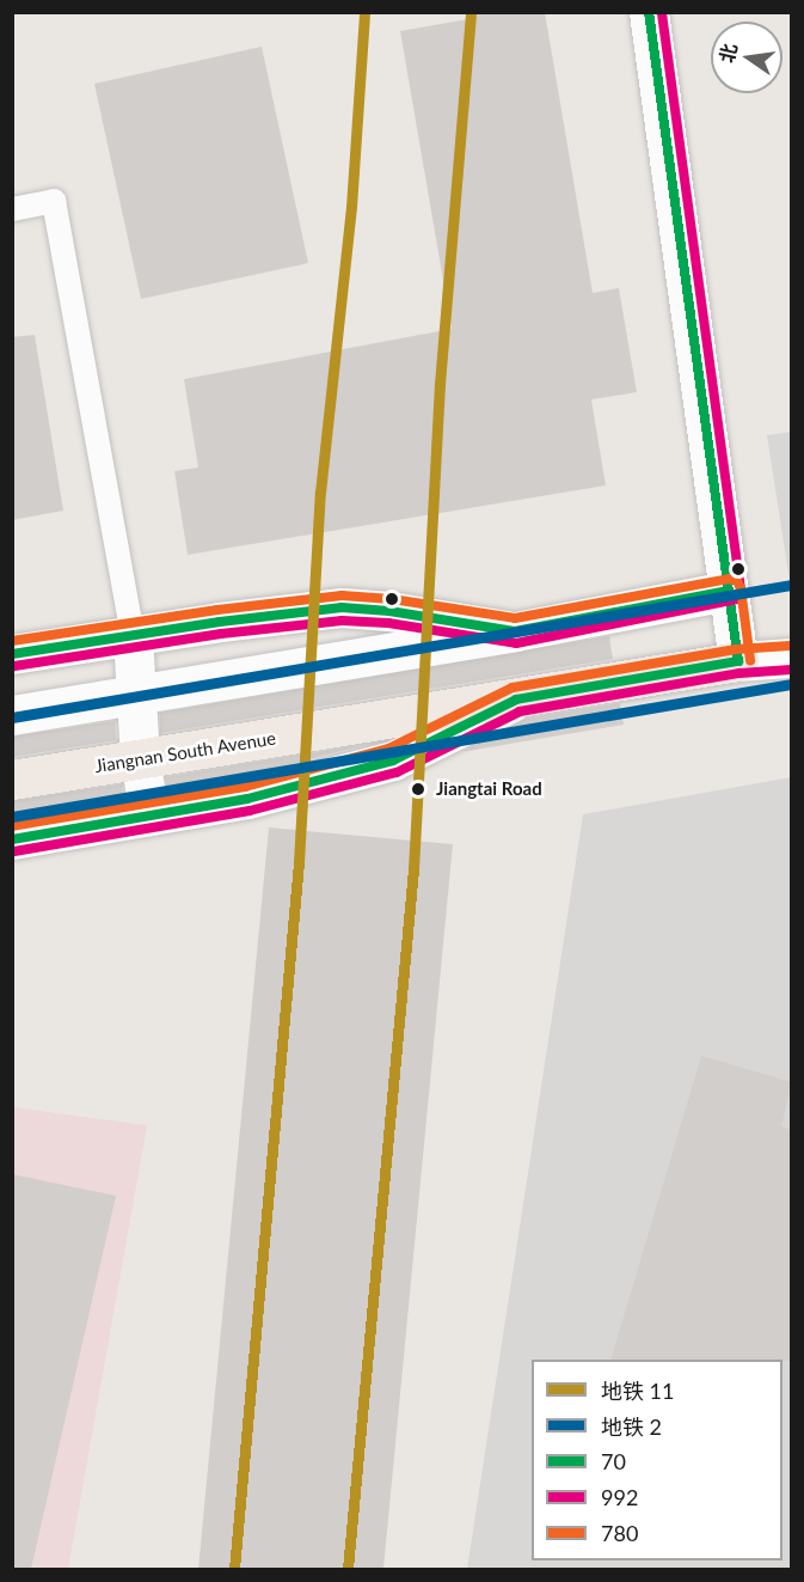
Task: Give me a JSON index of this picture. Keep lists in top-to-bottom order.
{
  "streets": {
    "main road": ["Jiangnan South Avenue"]
  },
  "places": ["Jiangtai Road"],
  "lines": [
    "metro line 11",
    "transit line 70",
    "transit line 992",
    "transit line 780",
    "metro line 2"
  ],
  "legend": [
    "地铁 11",
    "地铁 2",
    "70",
    "992",
    "780"
  ],
  "north": "left"
}
